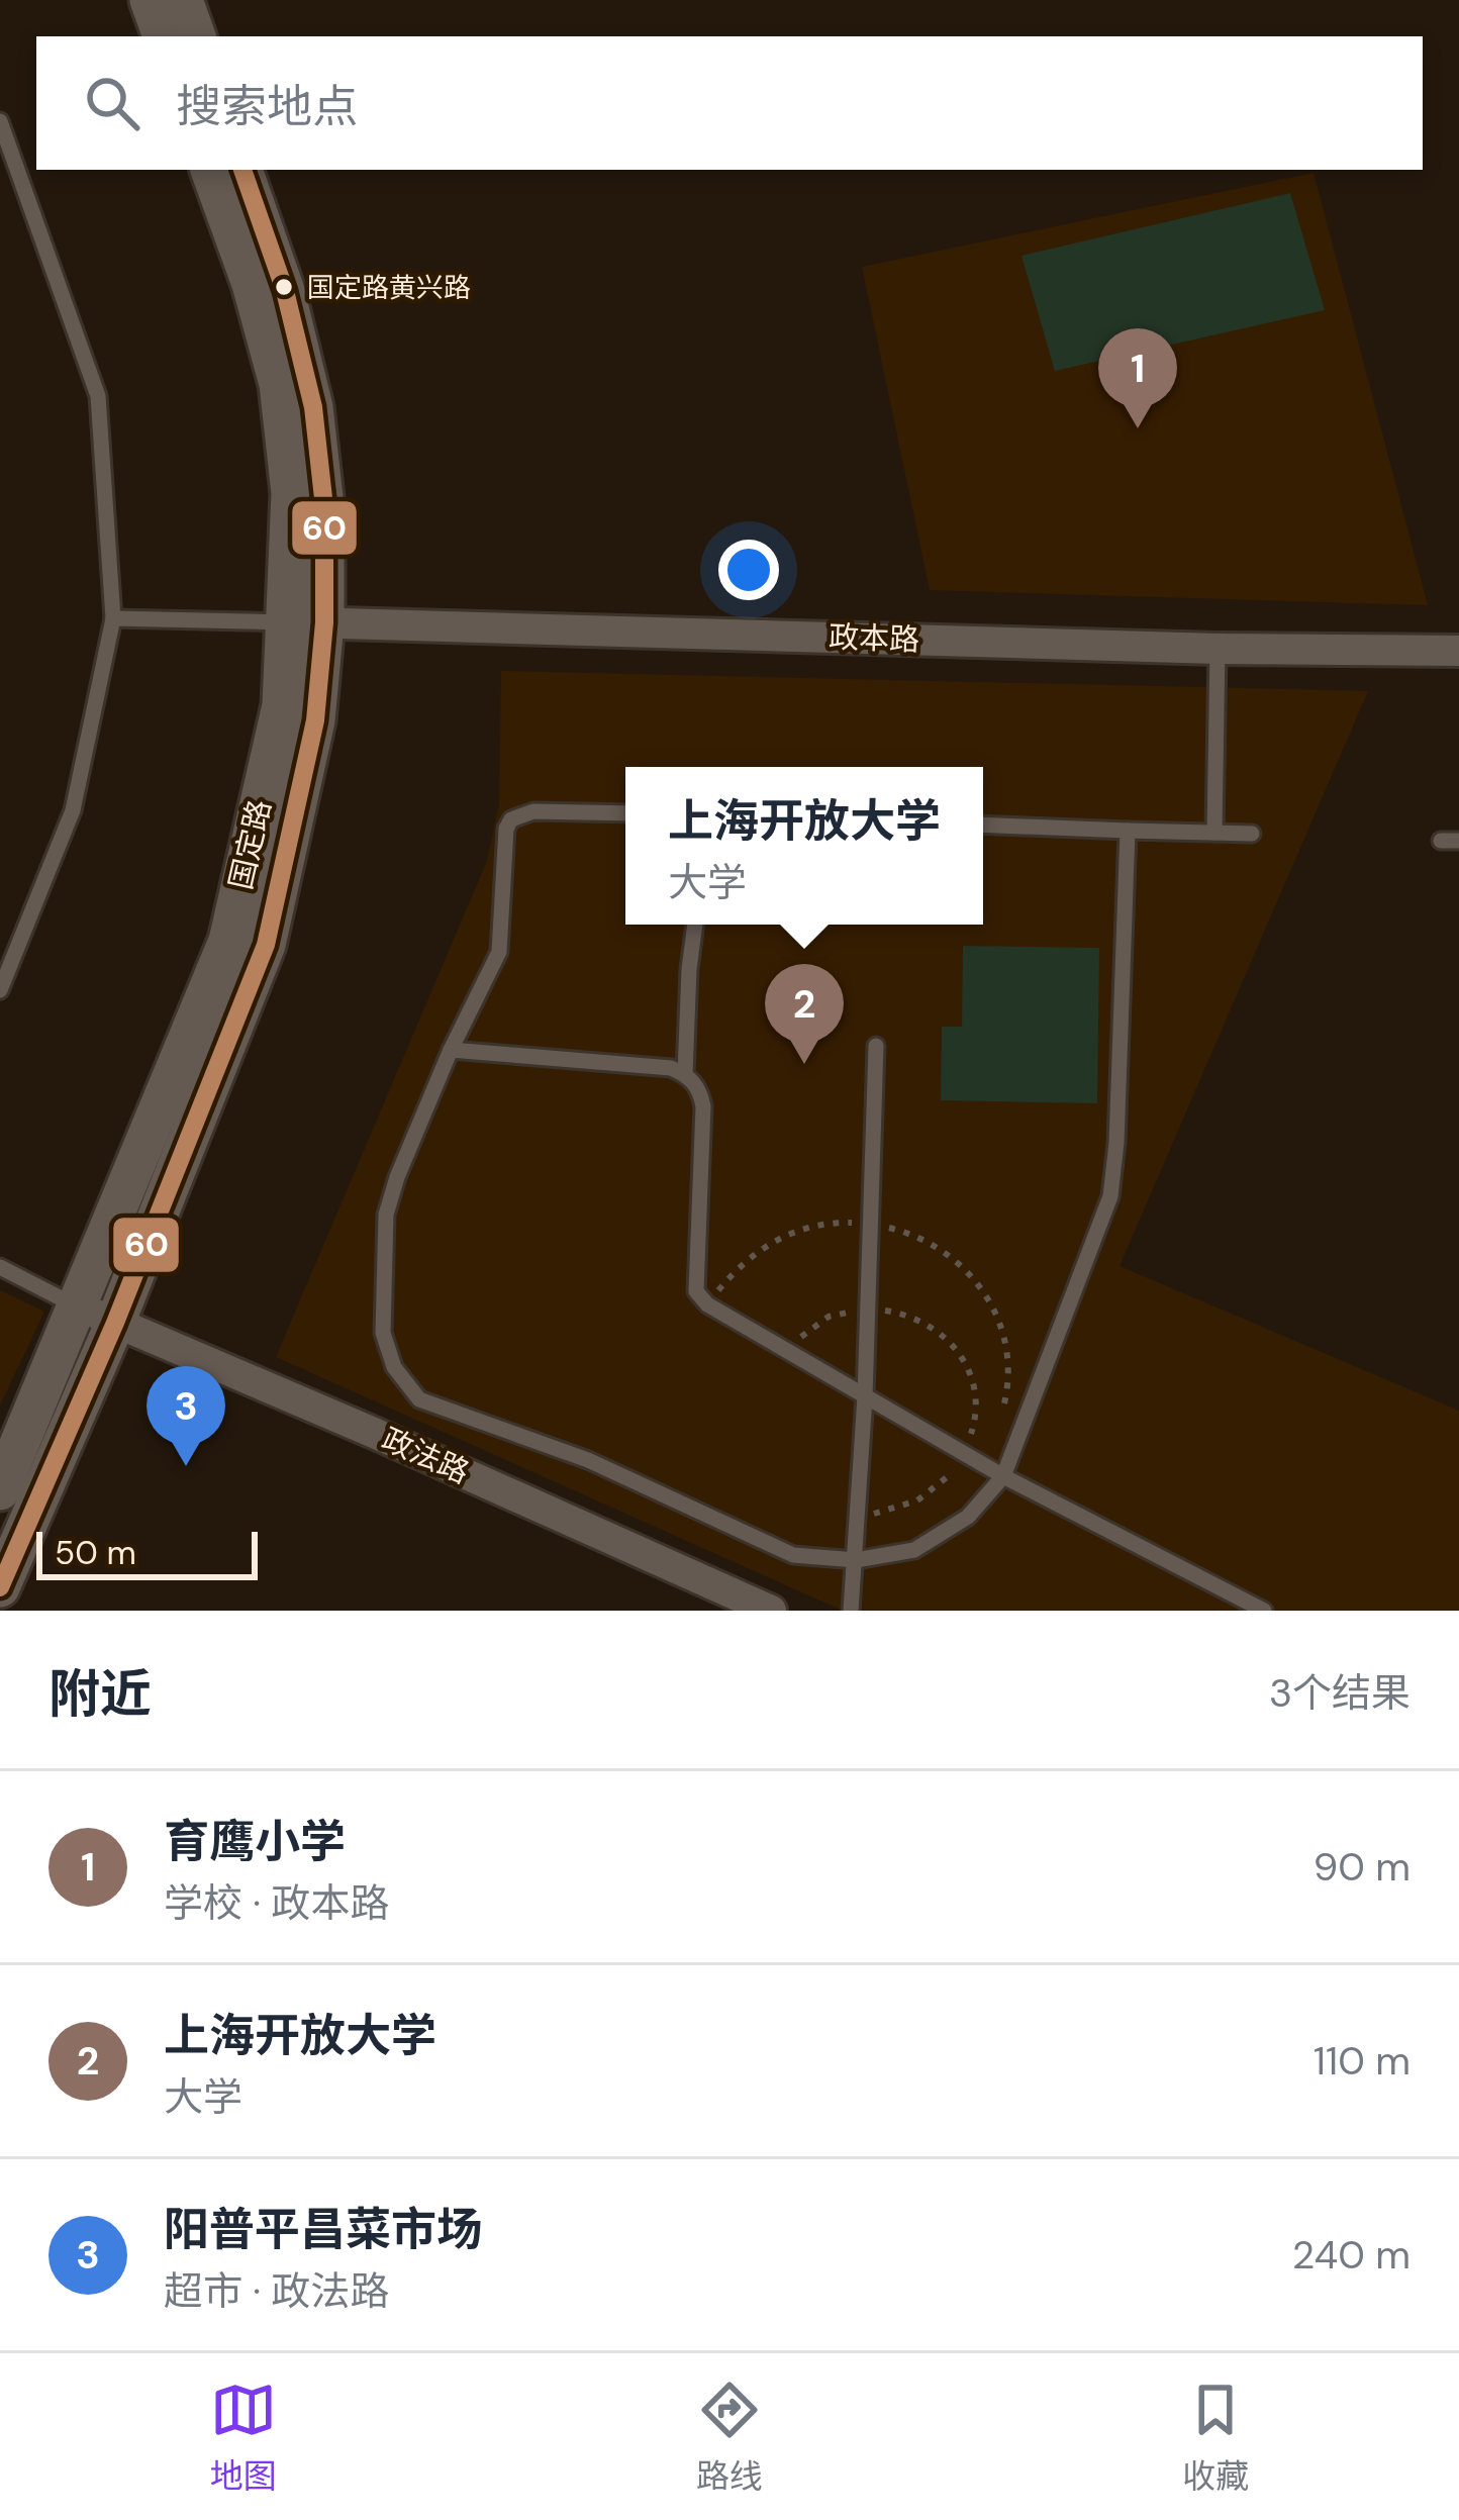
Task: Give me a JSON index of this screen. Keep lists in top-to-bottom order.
{
  "streets": {
    "street": ["政本路", "国定路", "政法路"]
  },
  "crossings": [
    ["政本路", "国定路"],
    ["国定路", "政法路"]
  ],
  "places": ["国定路黄兴路"],
  "lines": ["transit line 60"],
  "scale_bar": "50 m",
  "page": {
    "search": "搜索地点",
    "pins": ["1", "2", "3"],
    "popup": ["上海开放大学", "大学"],
    "scale": "50 m",
    "heading": ["附近", "3个结果"],
    "list": [
      {
        "mark": "1",
        "name": "育鹰小学",
        "note": "学校 · 政本路",
        "value": "90 m"
      },
      {
        "mark": "2",
        "name": "上海开放大学",
        "note": "大学",
        "value": "110 m"
      },
      {
        "mark": "3",
        "name": "阳普平昌菜市场",
        "note": "超市 · 政法路",
        "value": "240 m"
      }
    ],
    "nav": ["地图", "路线", "收藏"]
  }
}
